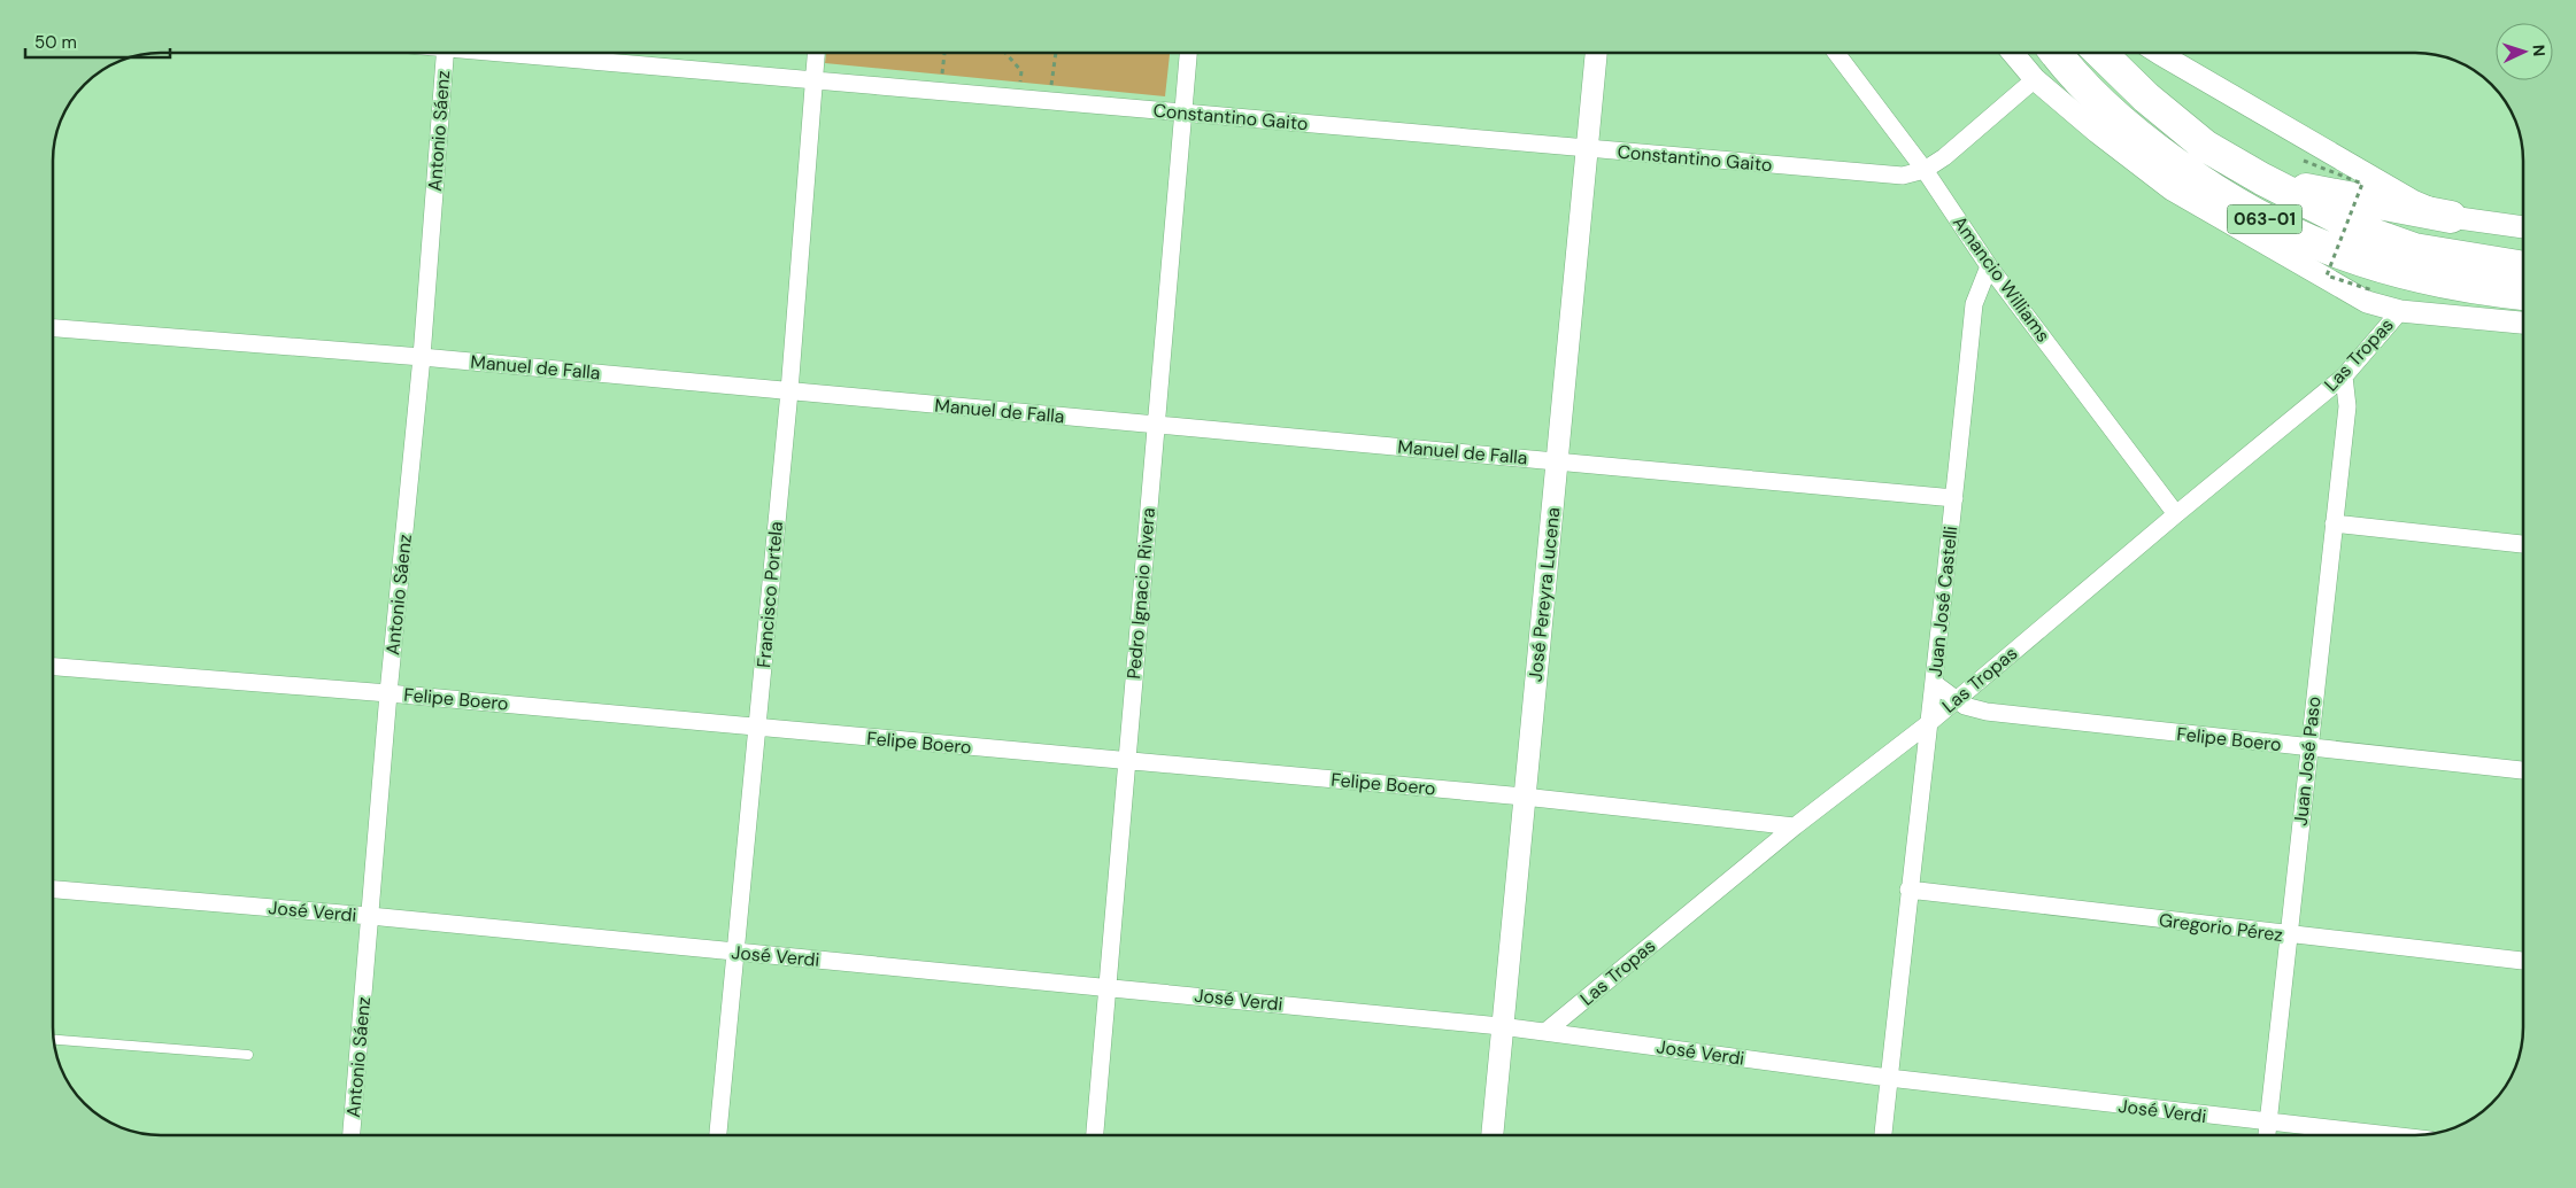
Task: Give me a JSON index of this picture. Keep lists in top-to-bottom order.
{
  "streets": {
    "highway": ["063-01"],
    "street": [
      "Constantino Gaito",
      "Antonio Sáenz",
      "Amancio Williams",
      "Las Tropas",
      "Manuel de Falla",
      "Pedro Ignacio Rivera",
      "Francisco Portela",
      "José Pereyra Lucena",
      "Juan José Castelli",
      "Felipe Boero",
      "Juan José Paso",
      "José Verdi",
      "Gregorio Pérez"
    ]
  },
  "crossings": [
    ["Constantino Gaito", "Amancio Williams"],
    ["Constantino Gaito", "Pedro Ignacio Rivera"],
    ["Constantino Gaito", "Francisco Portela"],
    ["Constantino Gaito", "José Pereyra Lucena"],
    ["Antonio Sáenz", "Manuel de Falla"],
    ["Antonio Sáenz", "Felipe Boero"],
    ["Antonio Sáenz", "José Verdi"],
    ["Amancio Williams", "Las Tropas"],
    ["Amancio Williams", "Juan José Castelli"],
    ["Las Tropas", "Juan José Castelli"],
    ["Las Tropas", "Felipe Boero"],
    ["Las Tropas", "Juan José Paso"],
    ["Las Tropas", "José Verdi"],
    ["Manuel de Falla", "Pedro Ignacio Rivera"],
    ["Manuel de Falla", "Francisco Portela"],
    ["Manuel de Falla", "José Pereyra Lucena"],
    ["Manuel de Falla", "Juan José Castelli"],
    ["Pedro Ignacio Rivera", "Felipe Boero"],
    ["Pedro Ignacio Rivera", "José Verdi"],
    ["Francisco Portela", "Felipe Boero"],
    ["Francisco Portela", "José Verdi"],
    ["José Pereyra Lucena", "Felipe Boero"],
    ["José Pereyra Lucena", "José Verdi"],
    ["Juan José Castelli", "Felipe Boero"],
    ["Juan José Castelli", "José Verdi"],
    ["Juan José Castelli", "Gregorio Pérez"],
    ["Felipe Boero", "Juan José Paso"],
    ["Juan José Paso", "José Verdi"],
    ["Juan José Paso", "Gregorio Pérez"]
  ],
  "scale_bar": "50 m",
  "north": "right"
}
